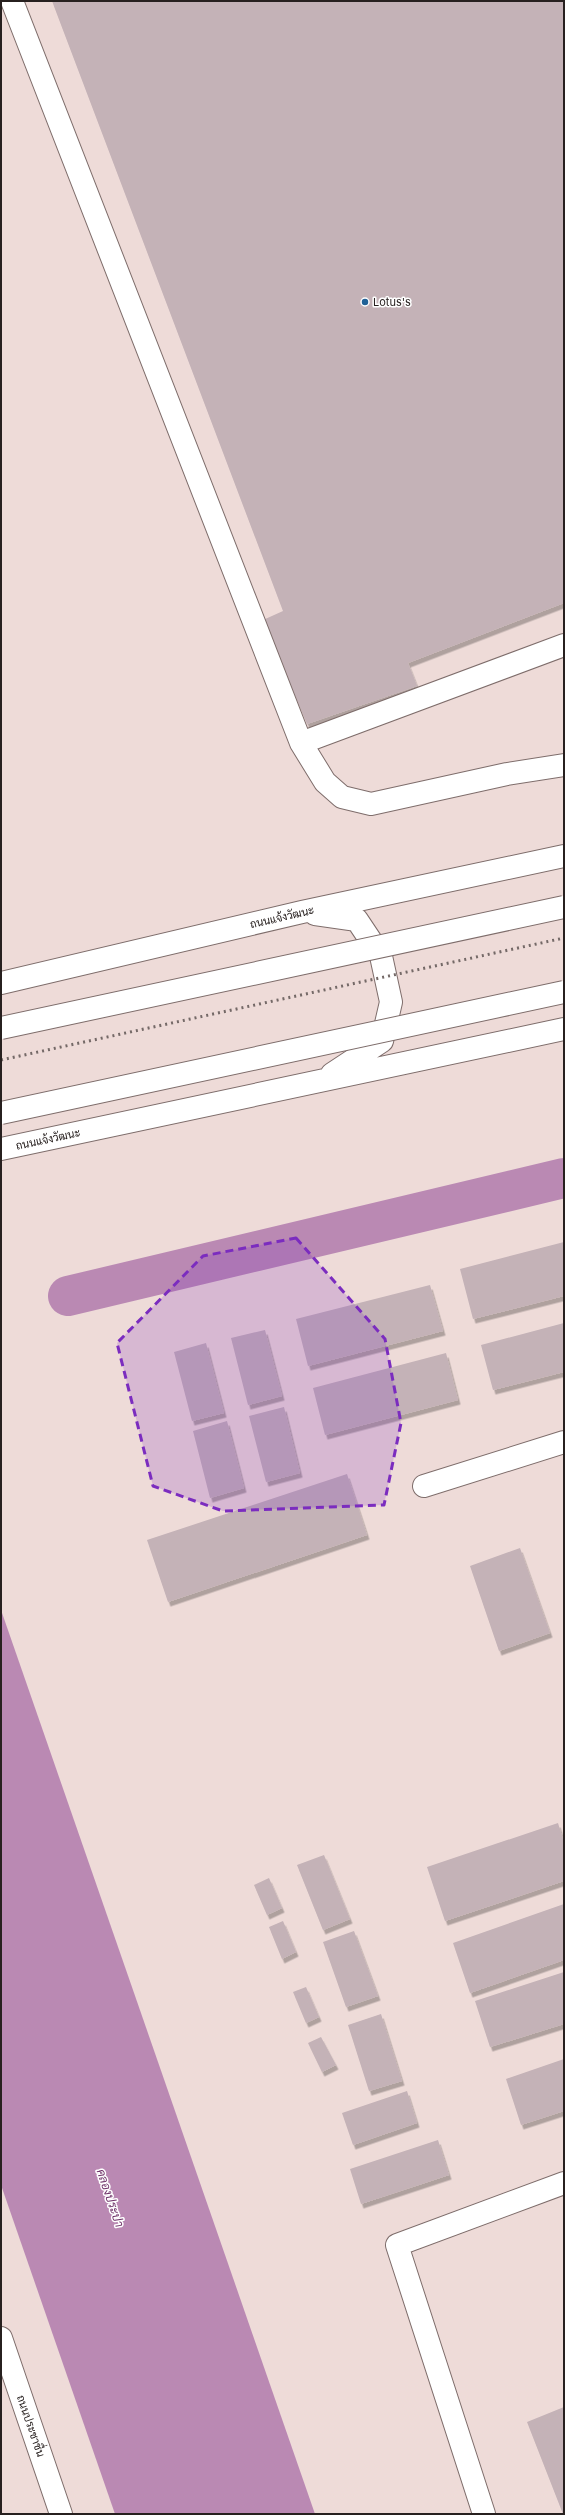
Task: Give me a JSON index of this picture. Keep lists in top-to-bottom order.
{
  "streets": {
    "main road": ["ถนนแจ้งวัฒนะ", "ถนนประชาชื่น"]
  },
  "water": ["คลองประปา"],
  "places": ["Lotus's"]
}
